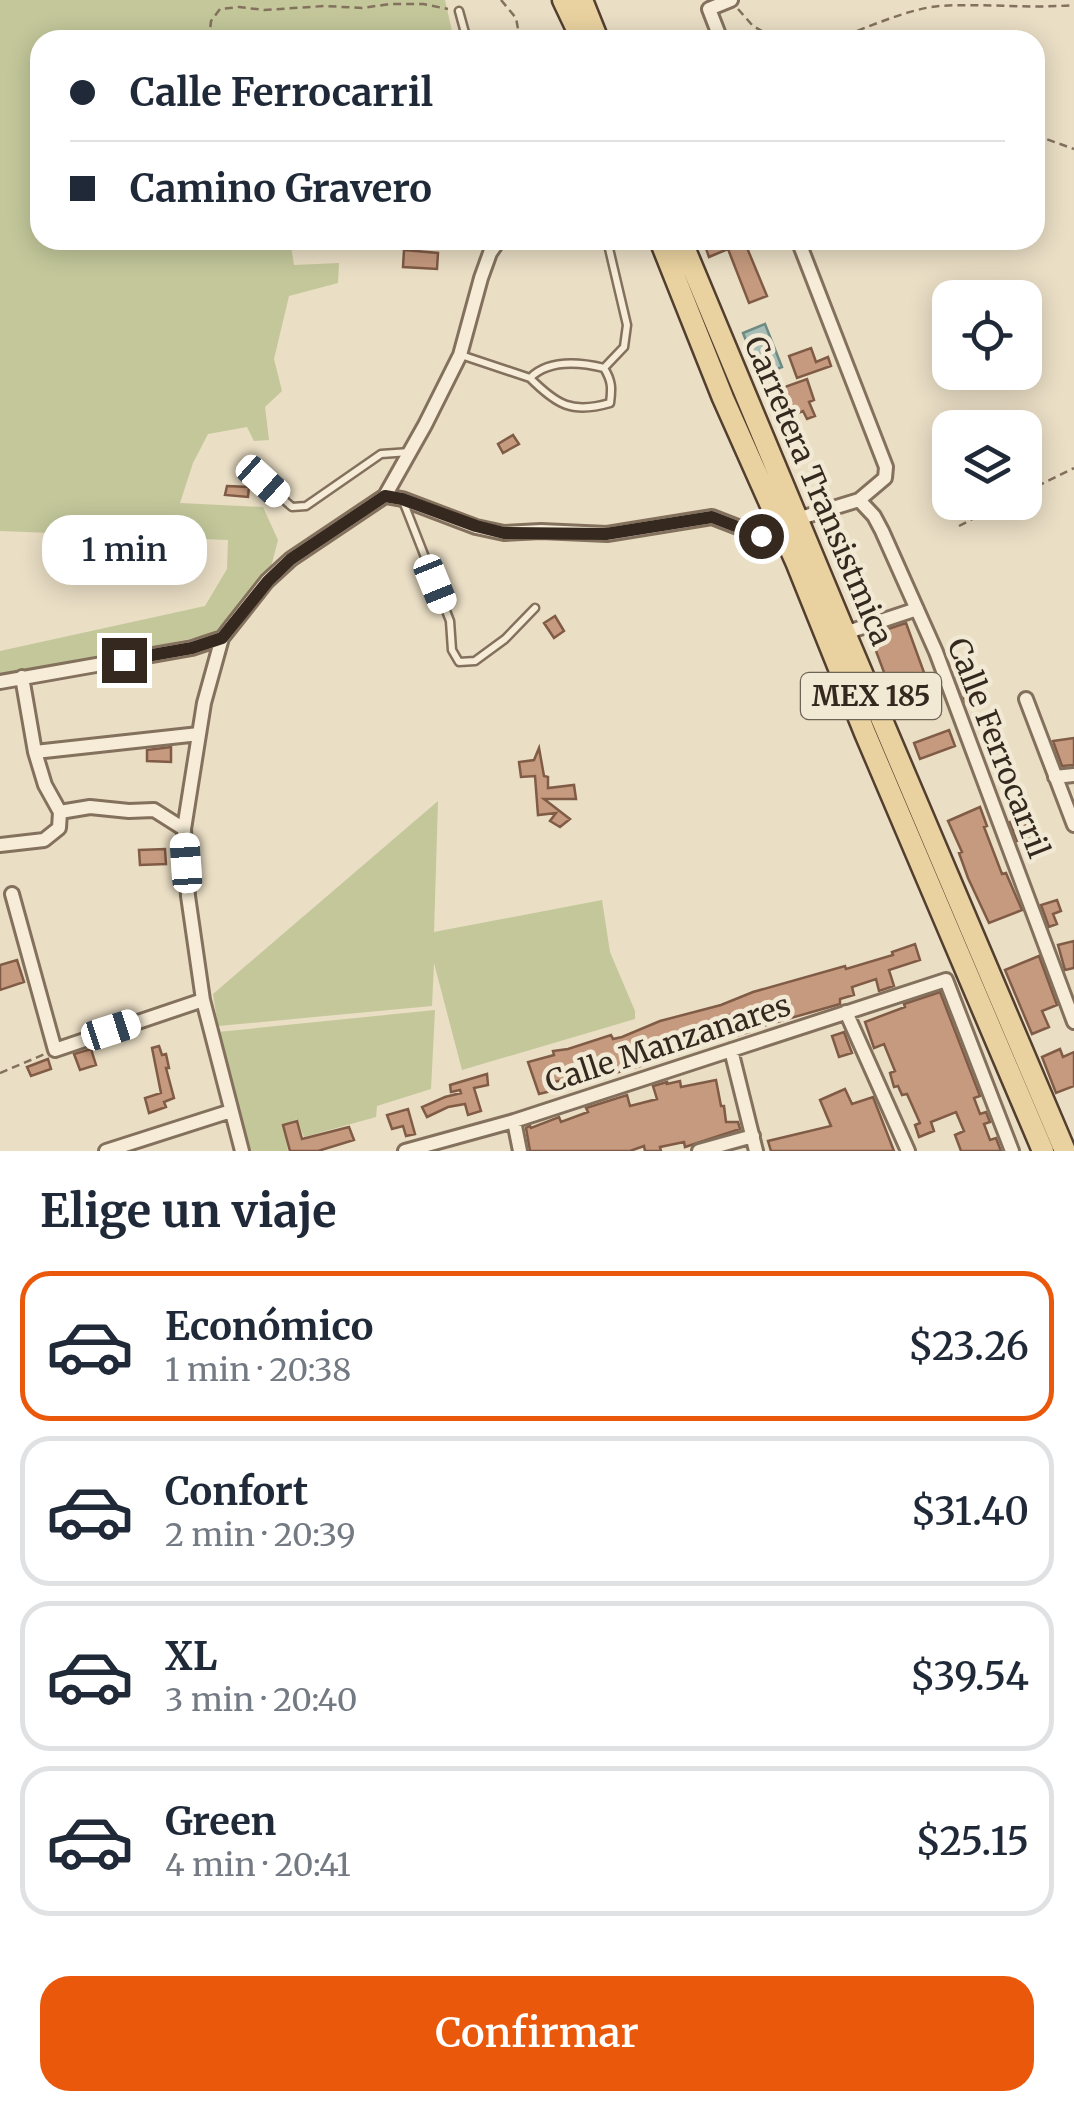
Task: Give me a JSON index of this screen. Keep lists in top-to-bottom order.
{
  "streets": {
    "main road": ["Carretera Transistmica", "MEX 185"],
    "street": ["Calle Ferrocarril", "Calle Manzanares"]
  },
  "page": {
    "banner": ["Calle Ferrocarril", "Camino Gravero"],
    "bubble": "1 min",
    "heading": "Elige un viaje",
    "list": [
      {
        "name": "Económico",
        "note": "1 min · 20:38",
        "value": "$23.26"
      },
      {
        "name": "Confort",
        "note": "2 min · 20:39",
        "value": "$31.40"
      },
      {
        "name": "XL",
        "note": "3 min · 20:40",
        "value": "$39.54"
      },
      {
        "name": "Green",
        "note": "4 min · 20:41",
        "value": "$25.15"
      }
    ],
    "buttons": "Confirmar"
  }
}
